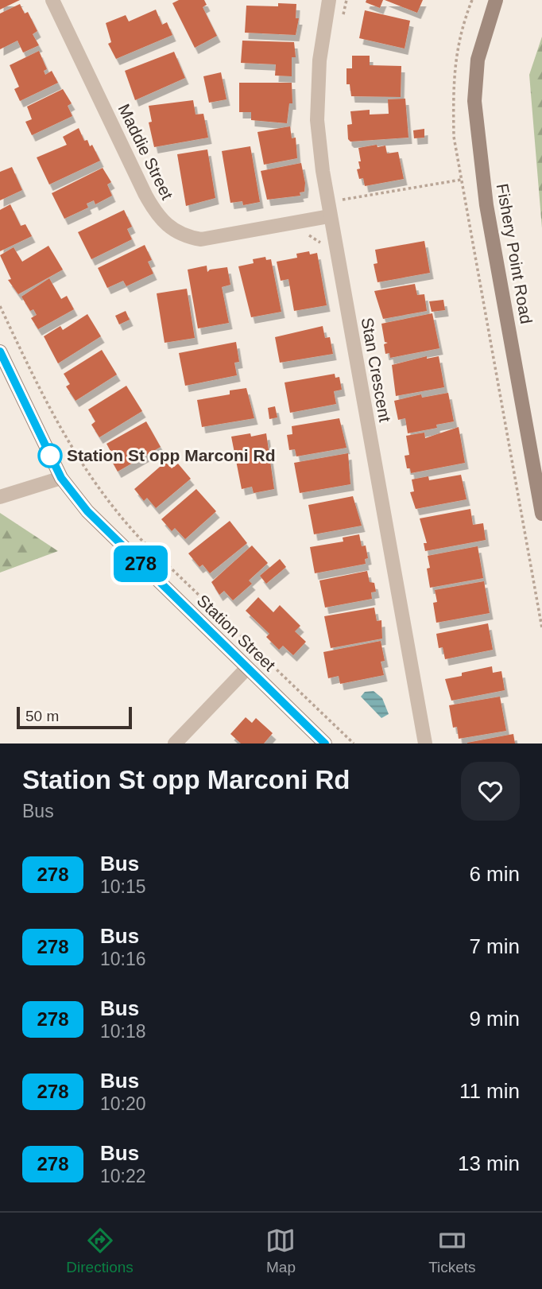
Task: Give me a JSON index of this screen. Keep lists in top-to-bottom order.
{
  "streets": {
    "main road": ["Fishery Point Road", "Station Street"],
    "street": ["Maddie Street", "Stan Crescent"]
  },
  "crossings": [
    ["Maddie Street", "Stan Crescent"]
  ],
  "places": ["Station St opp Marconi Rd"],
  "lines": ["bus line 278"],
  "scale_bar": "50 m",
  "page": {
    "on_map": "278",
    "scale": "50 m",
    "heading": ["Station St opp Marconi Rd", "Bus"],
    "list": [
      {
        "mark": "278",
        "name": "Bus",
        "note": "10:15",
        "value": "6 min"
      },
      {
        "mark": "278",
        "name": "Bus",
        "note": "10:16",
        "value": "7 min"
      },
      {
        "mark": "278",
        "name": "Bus",
        "note": "10:18",
        "value": "9 min"
      },
      {
        "mark": "278",
        "name": "Bus",
        "note": "10:20",
        "value": "11 min"
      },
      {
        "mark": "278",
        "name": "Bus",
        "note": "10:22",
        "value": "13 min"
      }
    ],
    "tabs": ["Directions", "Map", "Tickets"]
  }
}
